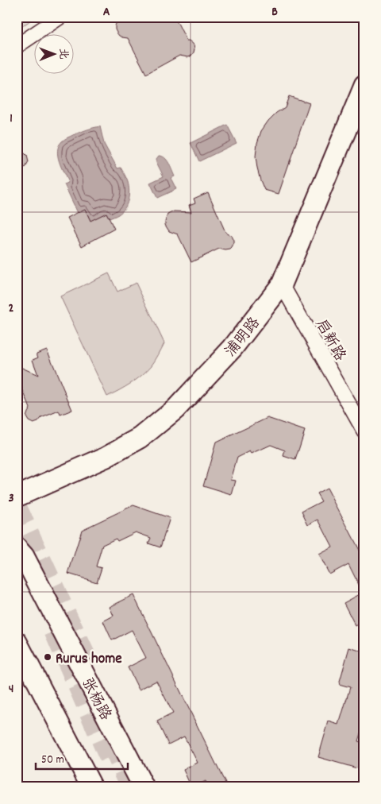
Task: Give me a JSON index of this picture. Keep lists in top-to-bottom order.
{
  "streets": {
    "main road": ["浦明路", "张杨路"],
    "street": ["启新路"]
  },
  "crossings": [
    ["浦明路", "启新路"]
  ],
  "places": ["Rurus home"],
  "scale_bar": "50 m",
  "north": "right",
  "grid": {
    "columns": ["A", "B"],
    "rows": [
      "1",
      "2",
      "3",
      "4"
    ]
  }
}
